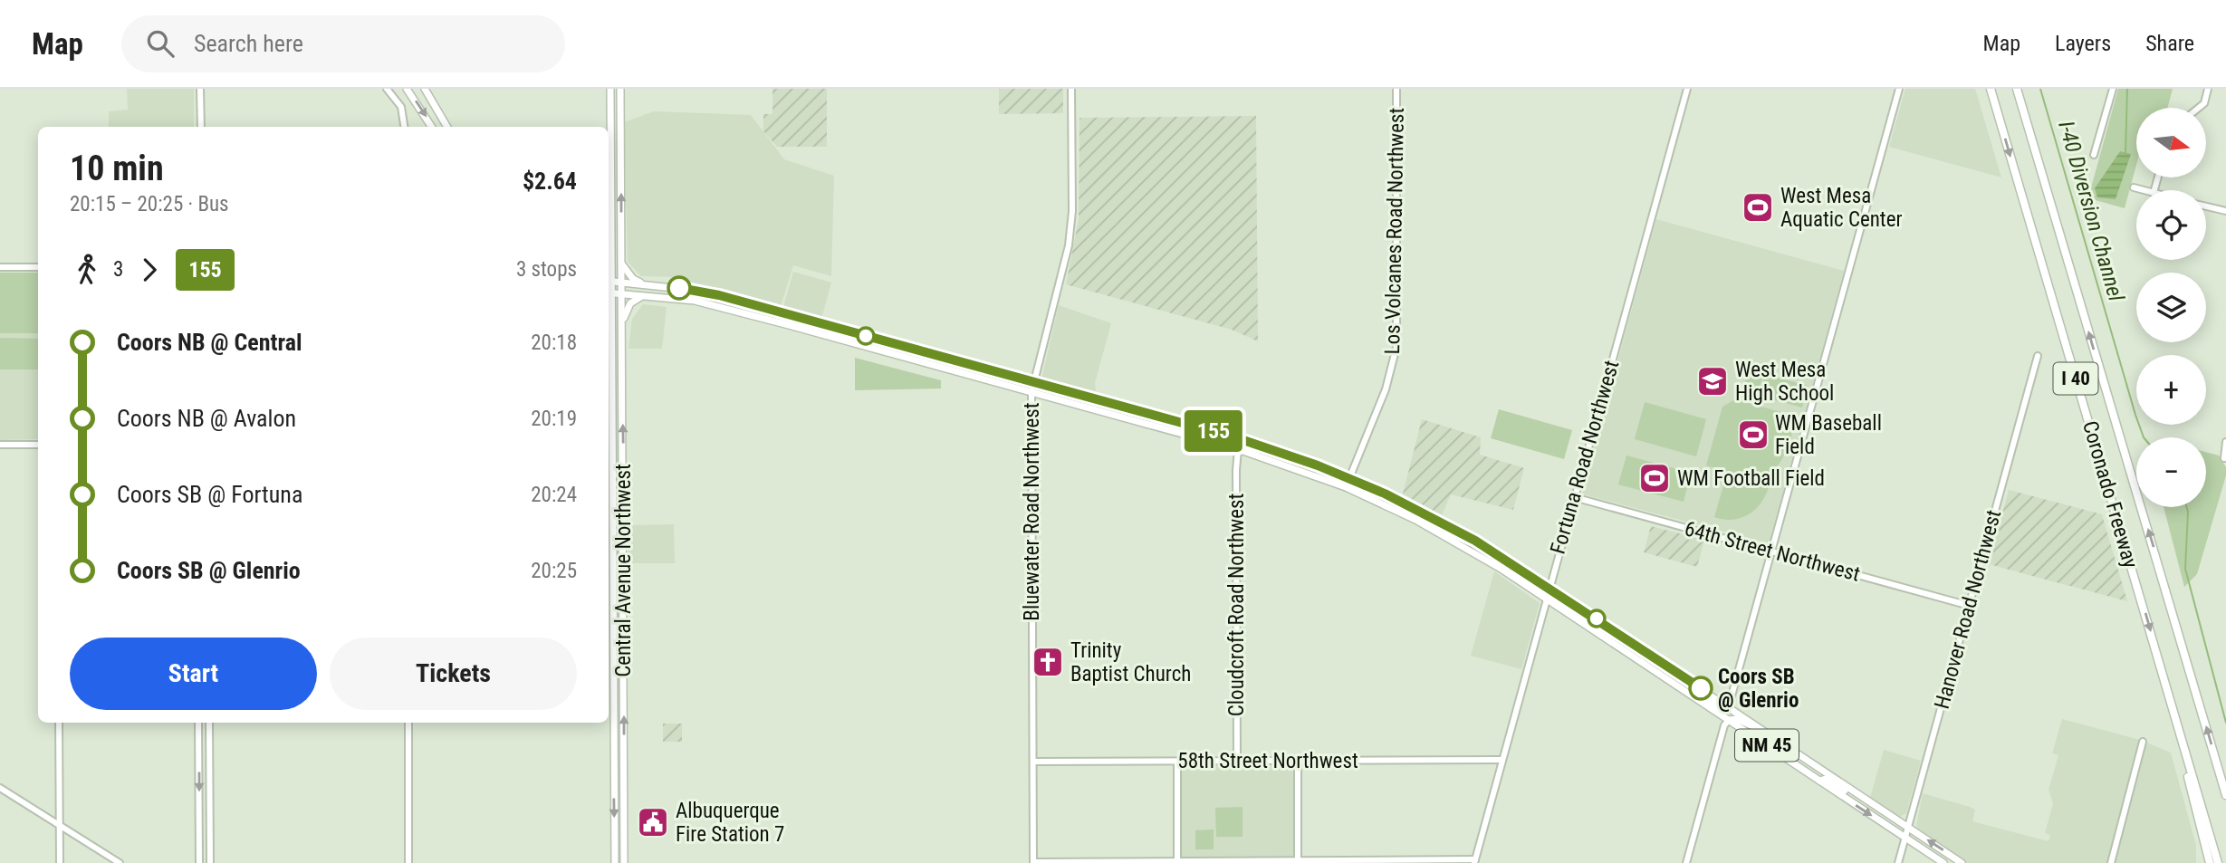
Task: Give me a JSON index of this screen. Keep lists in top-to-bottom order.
{
  "streets": {
    "highway": ["I 40", "Coronado Freeway"],
    "main road": ["Central Avenue Northwest", "NM 45"],
    "street": [
      "Los Volcanes Road Northwest",
      "Fortuna Road Northwest",
      "Bluewater Road Northwest",
      "64th Street Northwest",
      "Cloudcroft Road Northwest",
      "Hanover Road Northwest",
      "58th Street Northwest"
    ]
  },
  "crossings": [
    ["Los Volcanes Road Northwest", "NM 45"],
    ["Fortuna Road Northwest", "64th Street Northwest"],
    ["Fortuna Road Northwest", "NM 45"],
    ["Fortuna Road Northwest", "58th Street Northwest"],
    ["Bluewater Road Northwest", "NM 45"],
    ["Bluewater Road Northwest", "58th Street Northwest"],
    ["64th Street Northwest", "Hanover Road Northwest"],
    ["Central Avenue Northwest", "NM 45"],
    ["Cloudcroft Road Northwest", "NM 45"],
    ["Cloudcroft Road Northwest", "58th Street Northwest"],
    ["Hanover Road Northwest", "NM 45"]
  ],
  "water": ["I-40 Diversion Channel"],
  "places": {
    "sports": ["West Mesa Aquatic Center", "WM Baseball Field", "WM Football Field"],
    "school or university": ["West Mesa High School"],
    "church": ["Trinity Baptist Church"],
    "other": ["Coors SB @ Glenrio"],
    "public building": ["Albuquerque Fire Station 7"]
  },
  "lines": ["bus line 155"],
  "north": "right",
  "page": {
    "header": "Map",
    "search": "Search here",
    "nav": ["Map", "Layers", "Share"],
    "on_map": "155",
    "map_buttons": ["+", "−"],
    "heading": ["10 min", "20:15 – 20:25 · Bus", "$2.64"],
    "legs": ["3", "155", "3 stops"],
    "list": [
      {
        "name": "Coors NB @ Central",
        "value": "20:18"
      },
      {
        "name": "Coors NB @ Avalon",
        "value": "20:19"
      },
      {
        "name": "Coors SB @ Fortuna",
        "value": "20:24"
      },
      {
        "name": "Coors SB @ Glenrio",
        "value": "20:25"
      }
    ],
    "buttons": ["Start", "Tickets"]
  }
}
